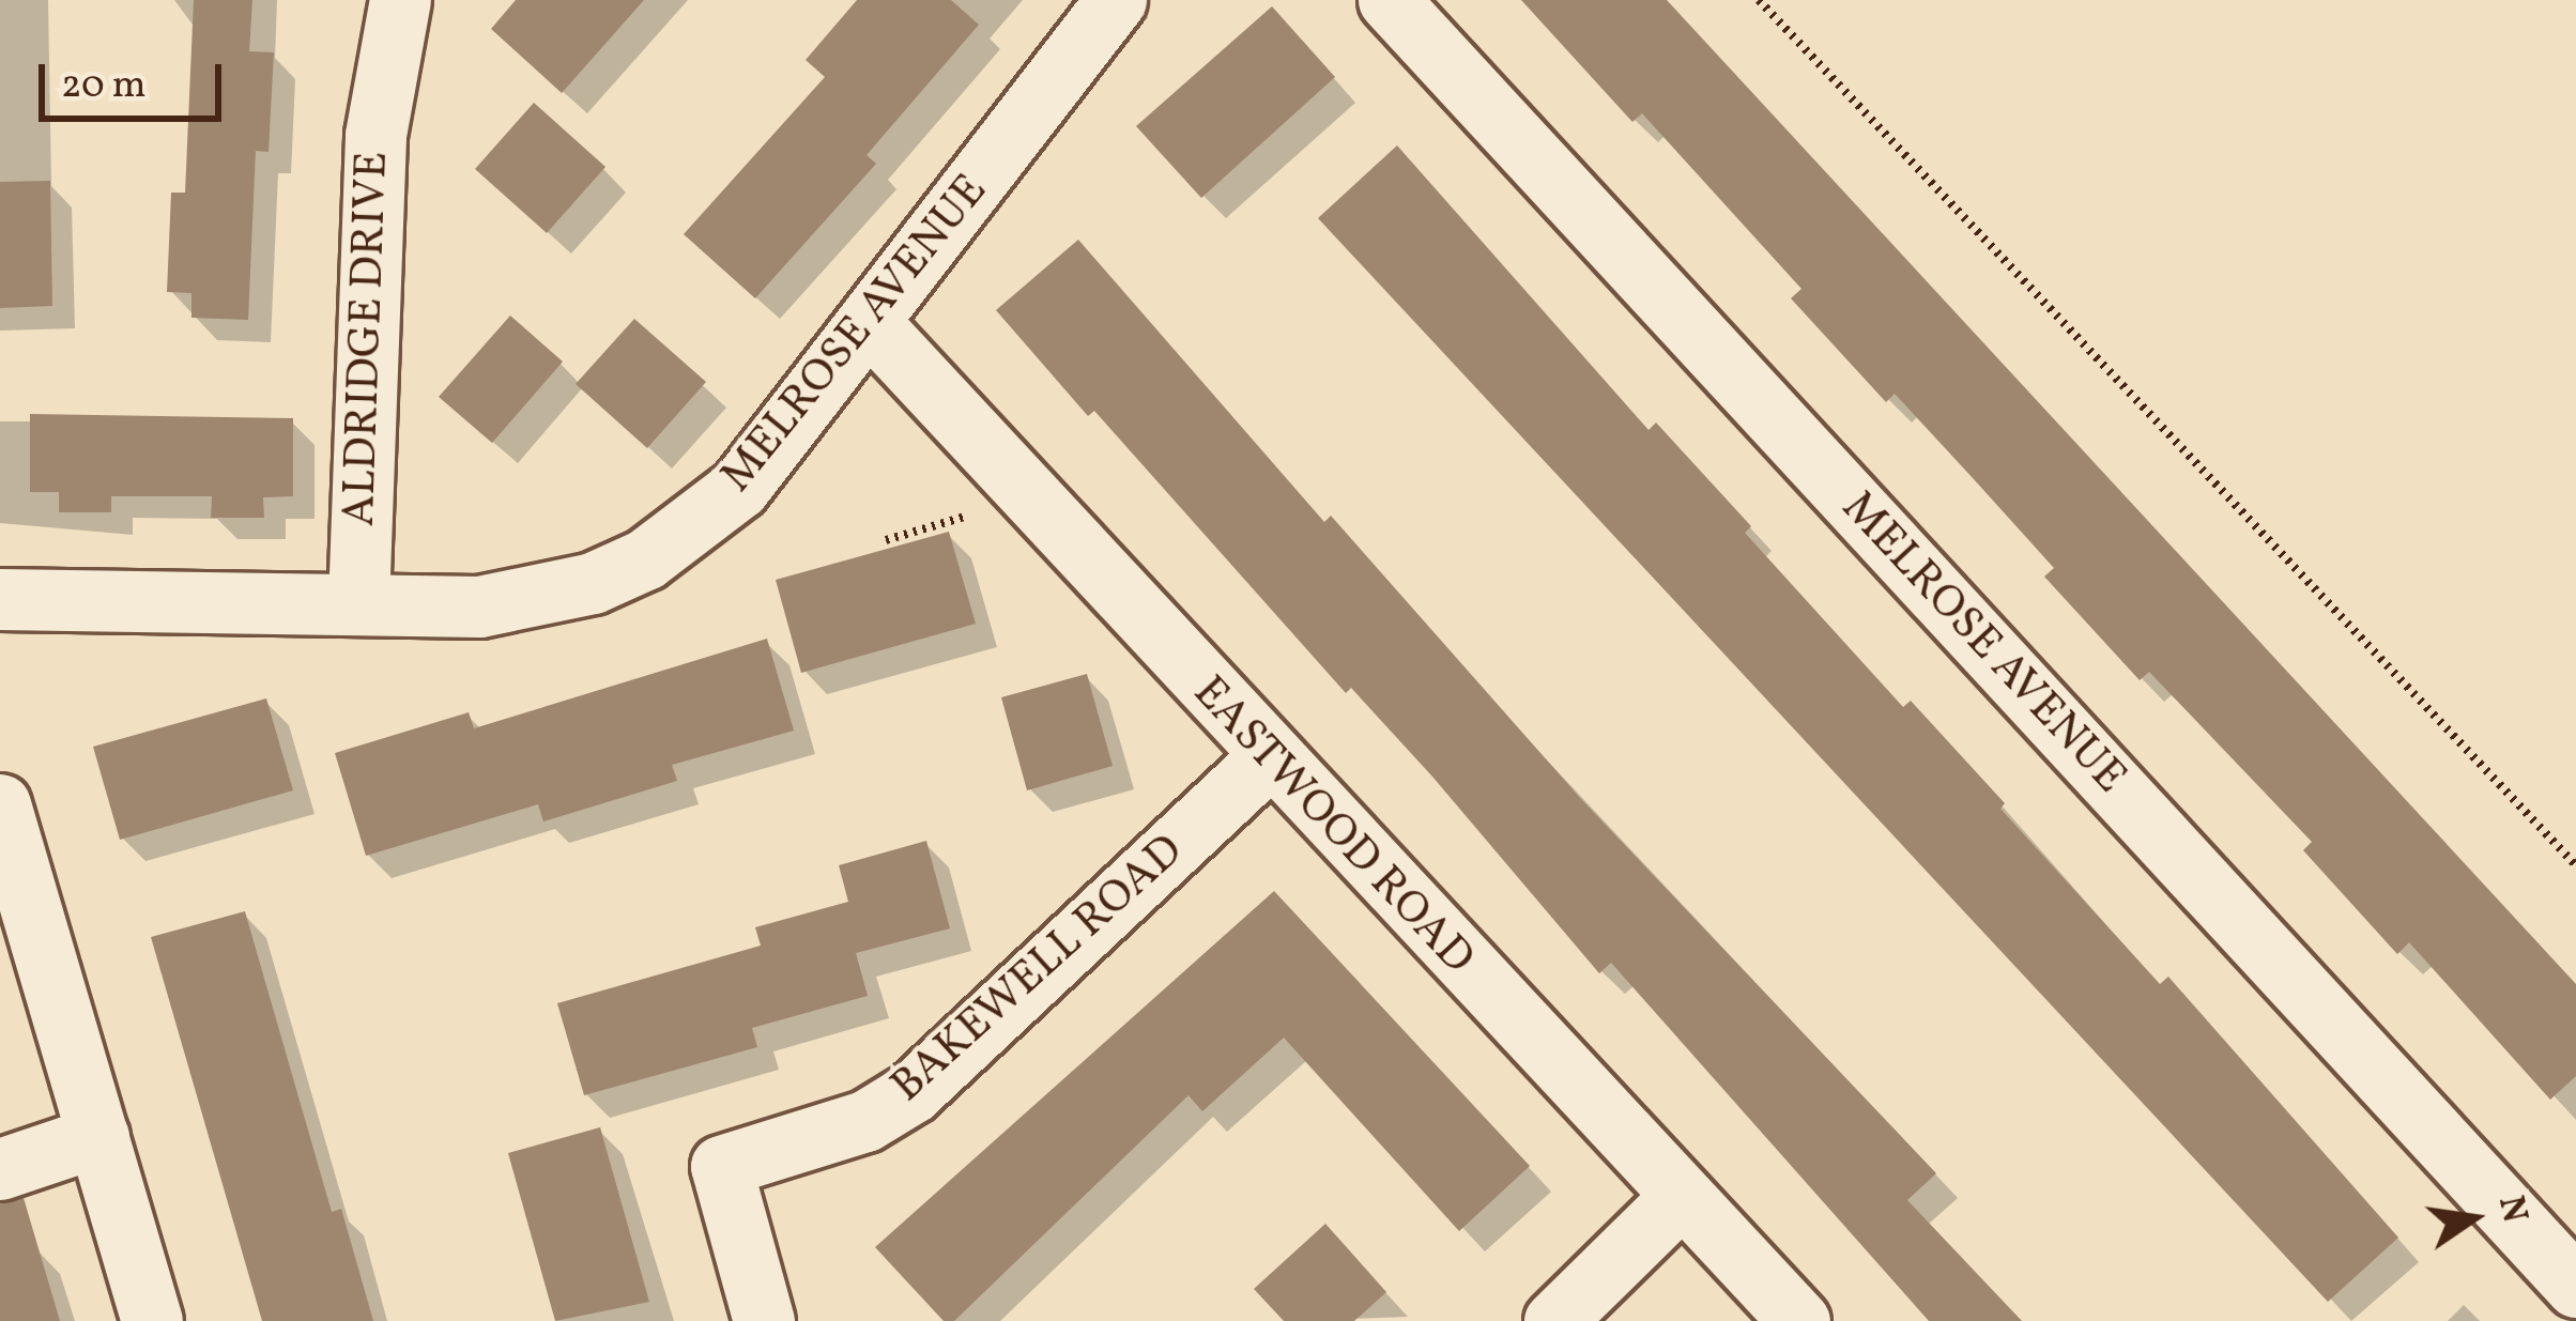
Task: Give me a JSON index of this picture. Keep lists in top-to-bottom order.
{
  "streets": {
    "street": [
      "MELROSE AVENUE",
      "ALDRIDGE DRIVE",
      "EASTWOOD ROAD",
      "BAKEWELL ROAD"
    ]
  },
  "crossings": [
    ["MELROSE AVENUE", "ALDRIDGE DRIVE"],
    ["MELROSE AVENUE", "EASTWOOD ROAD"],
    ["EASTWOOD ROAD", "BAKEWELL ROAD"]
  ],
  "scale_bar": "20 m",
  "north": "right"
}
